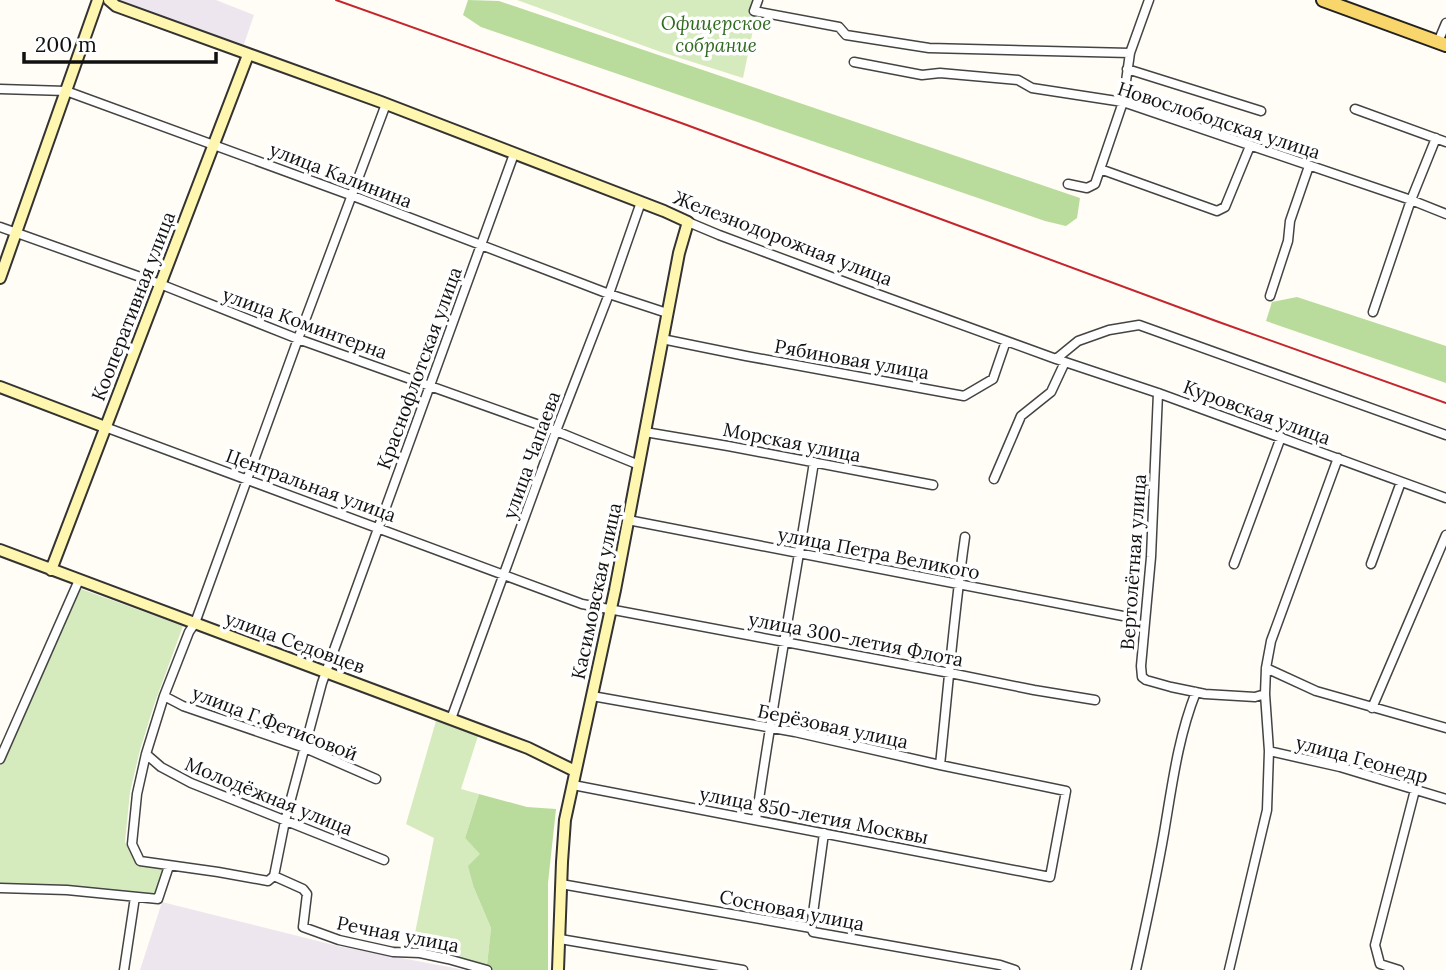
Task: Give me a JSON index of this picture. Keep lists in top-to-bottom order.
{
  "streets": {
    "street": [
      "Новослободская улица",
      "улица Калинина",
      "Железнодорожная улица",
      "Кооперативная улица",
      "улица Коминтерна",
      "Рябиновая улица",
      "Краснофлотская улица",
      "Куровская улица",
      "Морская улица",
      "улица Чапаева",
      "Центральная улица",
      "улица Петра Великого",
      "Вертолётная улица",
      "Касимовская улица",
      "улица 300-летия Флота",
      "улица Седовцев",
      "улица Г.Фетисовой",
      "Берёзовая улица",
      "улица Геонедр",
      "Молодёжная улица",
      "улица 850-летия Москвы",
      "Сосновая улица",
      "Речная улица"
    ]
  },
  "crossings": [
    ["улица Калинина", "Кооперативная улица"],
    ["улица Калинина", "Краснофлотская улица"],
    ["улица Калинина", "улица Чапаева"],
    ["улица Калинина", "Касимовская улица"],
    ["Железнодорожная улица", "Кооперативная улица"],
    ["Железнодорожная улица", "Рябиновая улица"],
    ["Железнодорожная улица", "Краснофлотская улица"],
    ["Железнодорожная улица", "Куровская улица"],
    ["Железнодорожная улица", "улица Чапаева"],
    ["Железнодорожная улица", "Касимовская улица"],
    ["Кооперативная улица", "улица Коминтерна"],
    ["Кооперативная улица", "Центральная улица"],
    ["Кооперативная улица", "улица Седовцев"],
    ["улица Коминтерна", "Краснофлотская улица"],
    ["улица Коминтерна", "улица Чапаева"],
    ["улица Коминтерна", "Касимовская улица"],
    ["Рябиновая улица", "Касимовская улица"],
    ["Краснофлотская улица", "Центральная улица"],
    ["Краснофлотская улица", "улица Седовцев"],
    ["Краснофлотская улица", "улица Г.Фетисовой"],
    ["Краснофлотская улица", "Молодёжная улица"],
    ["Краснофлотская улица", "Речная улица"],
    ["Куровская улица", "Вертолётная улица"],
    ["Морская улица", "Касимовская улица"],
    ["улица Чапаева", "Центральная улица"],
    ["улица Чапаева", "улица Седовцев"],
    ["Центральная улица", "Касимовская улица"],
    ["Центральная улица", "улица 300-летия Флота"],
    ["улица Петра Великого", "Касимовская улица"],
    ["Касимовская улица", "улица 300-летия Флота"],
    ["Касимовская улица", "улица Седовцев"],
    ["Касимовская улица", "Берёзовая улица"],
    ["Касимовская улица", "улица 850-летия Москвы"],
    ["Касимовская улица", "Сосновая улица"],
    ["Берёзовая улица", "улица 850-летия Москвы"],
    ["Молодёжная улица", "Речная улица"]
  ],
  "parks": ["Офицерское собрание"],
  "scale_bar": "200 m"
}
